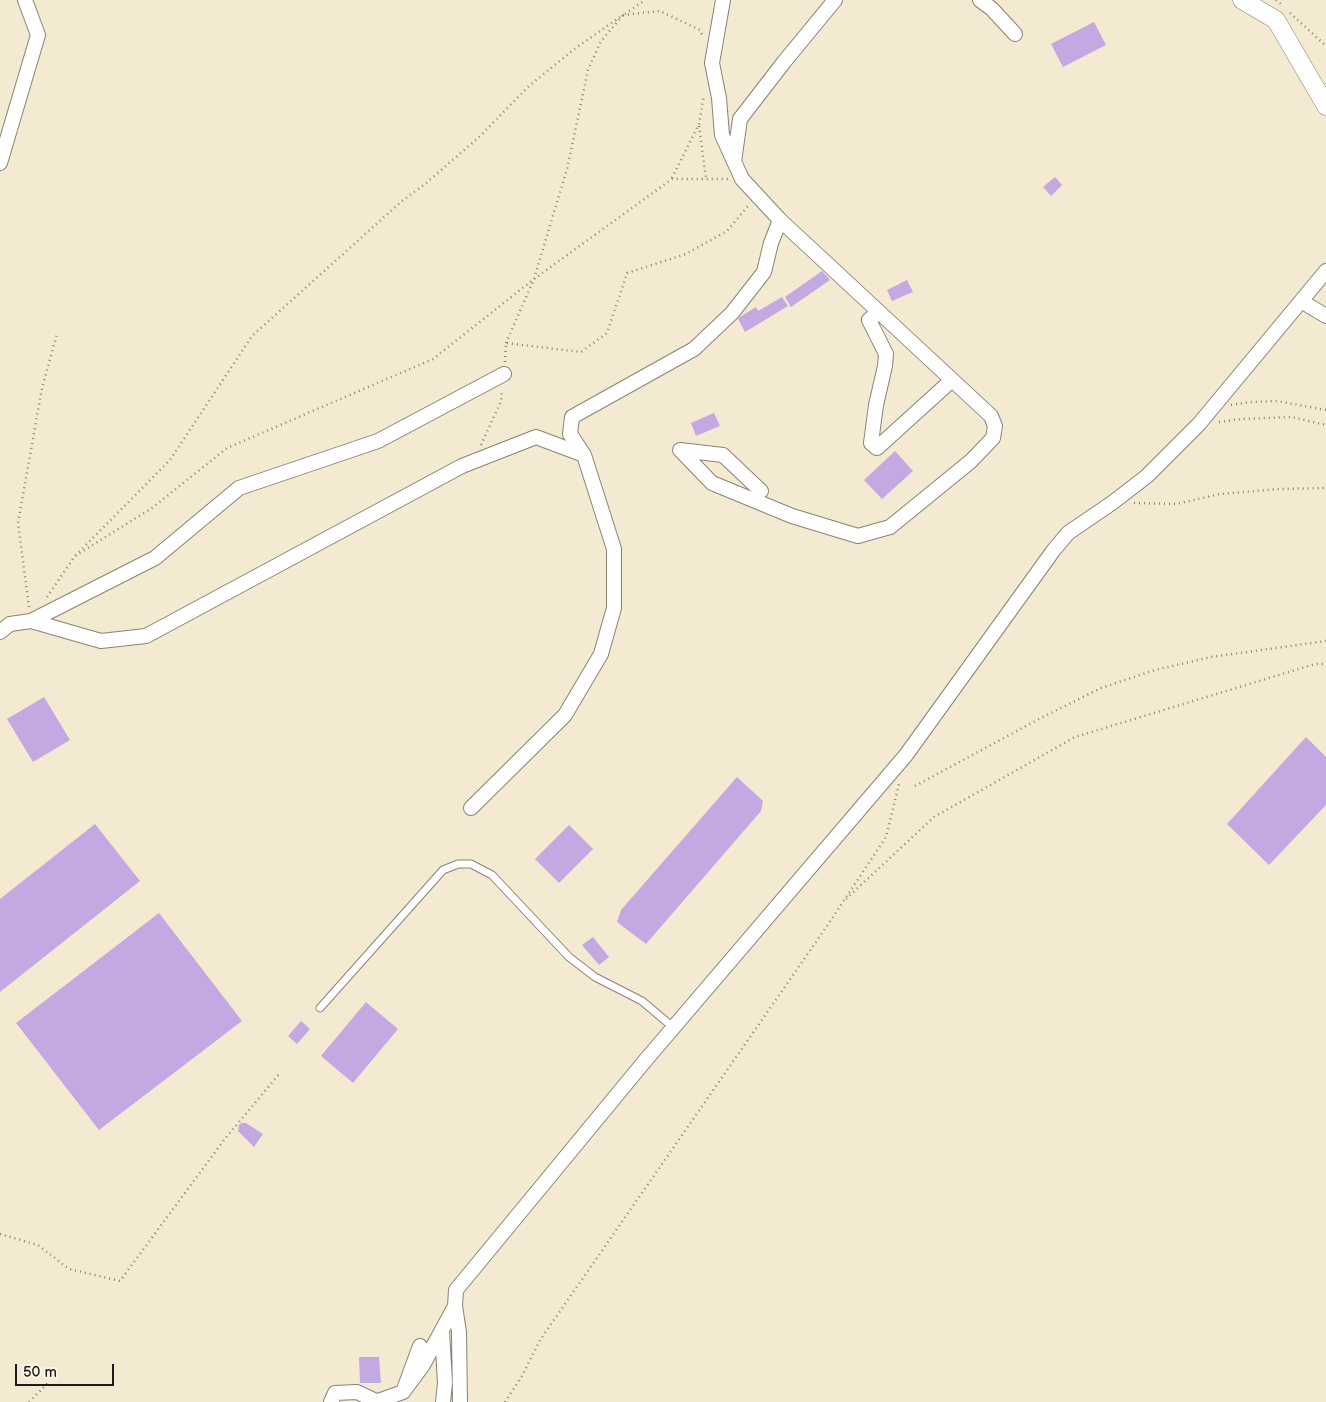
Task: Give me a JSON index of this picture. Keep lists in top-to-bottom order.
{
  "scale_bar": "50 m"
}
